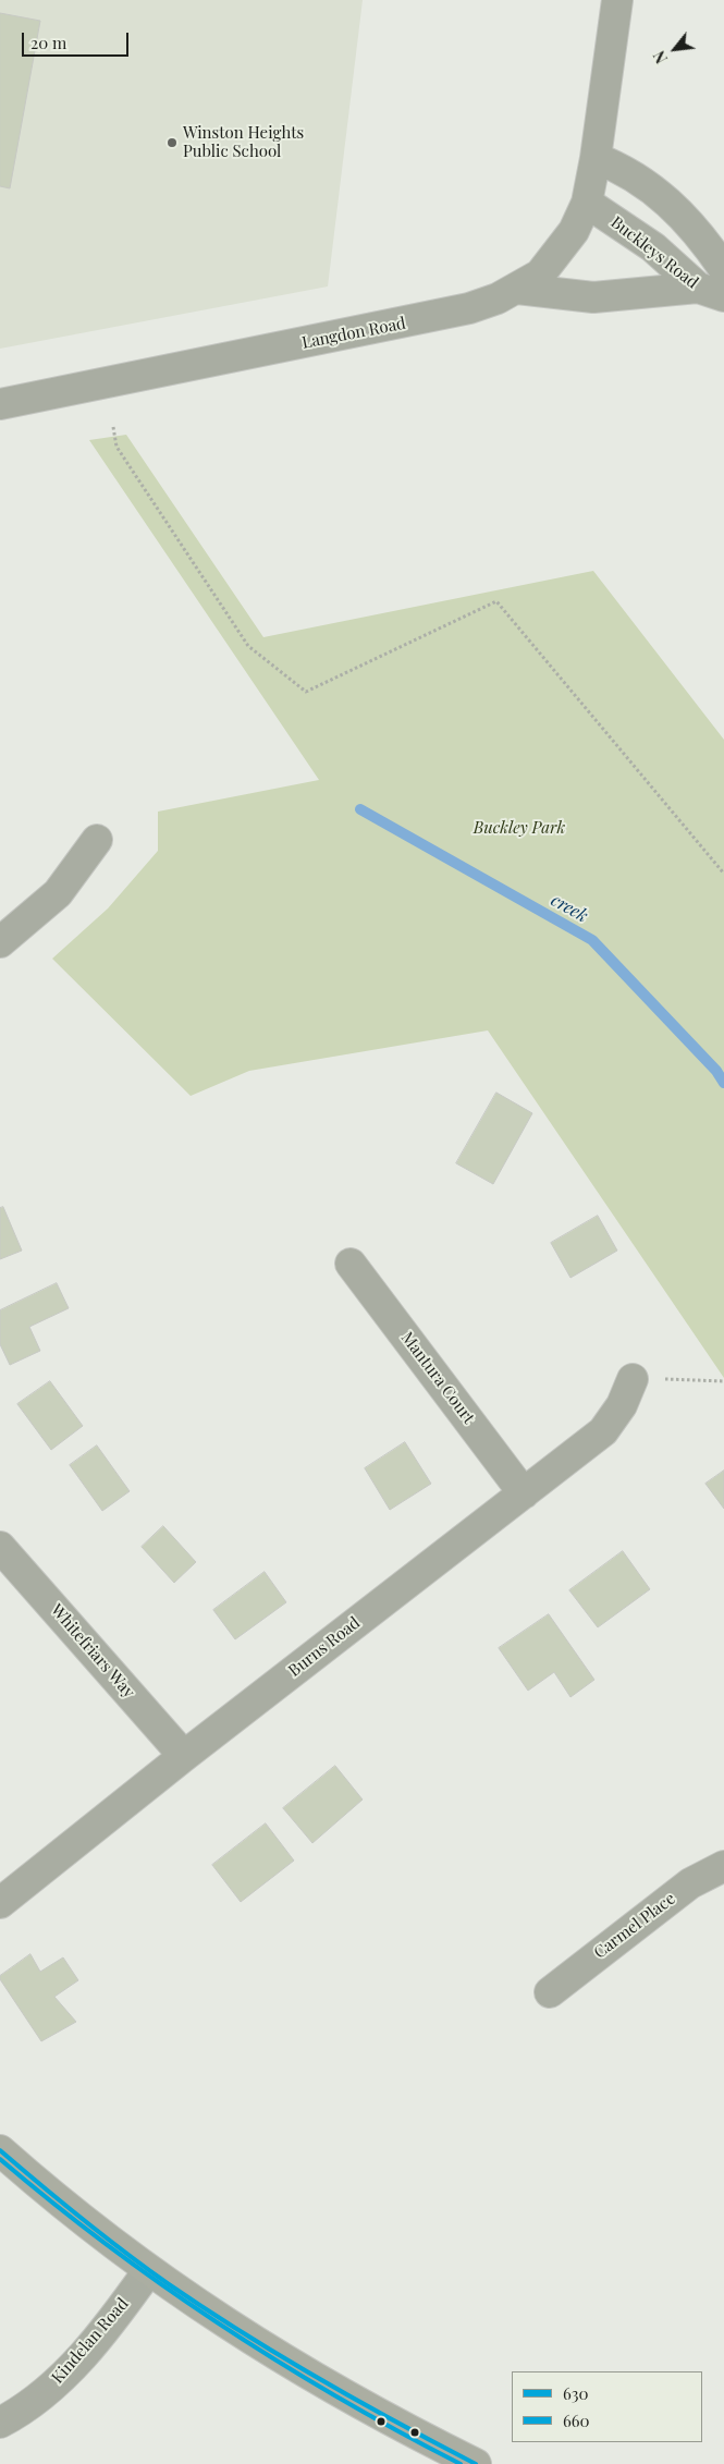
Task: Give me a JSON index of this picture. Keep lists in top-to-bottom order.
{
  "streets": {
    "street": [
      "Buckleys Road",
      "Langdon Road",
      "Mantura Court",
      "Burns Road",
      "Whitefriars Way",
      "Carmel Place",
      "Kindelan Road"
    ]
  },
  "crossings": [
    ["Buckleys Road", "Langdon Road"],
    ["Mantura Court", "Burns Road"],
    ["Burns Road", "Whitefriars Way"]
  ],
  "water": ["creek"],
  "parks": ["Buckley Park"],
  "places": ["Winston Heights Public School"],
  "lines": ["transit line 630", "transit line 660"],
  "legend": ["630", "660"],
  "scale_bar": "20 m",
  "north": "bottom left"
}
